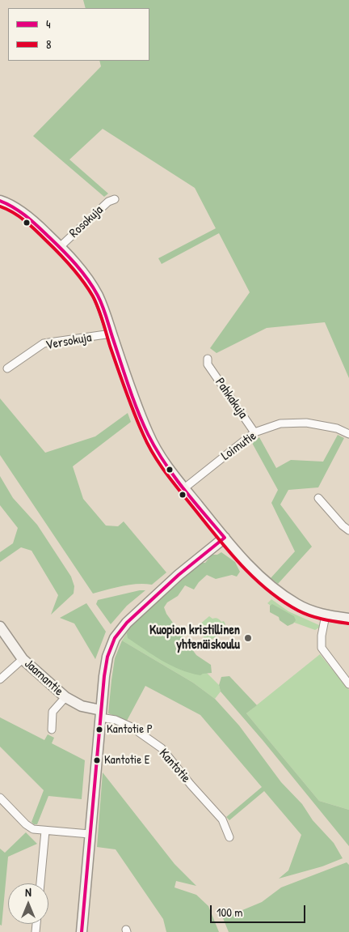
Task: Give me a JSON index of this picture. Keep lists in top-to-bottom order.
{
  "streets": {
    "street": [
      "Rosokuja",
      "Versokuja",
      "Pahkakuja",
      "Loimutie",
      "Jaamantie",
      "Kantotie"
    ]
  },
  "crossings": [
    ["Pahkakuja", "Loimutie"],
    ["Jaamantie", "Kantotie"]
  ],
  "places": ["Kuopion kristillinen yhtenäiskoulu", "Kantotie P", "Kantotie E"],
  "lines": ["transit line 4", "transit line 8"],
  "legend": ["4", "8"],
  "scale_bar": "100 m",
  "north": "top"
}
